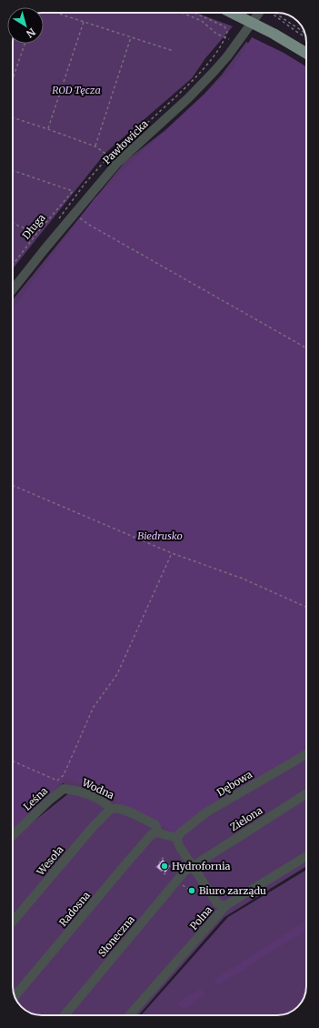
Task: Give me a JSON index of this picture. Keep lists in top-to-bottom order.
{
  "streets": {
    "street": [
      "Pawłowicka",
      "Dębowa",
      "Wodna",
      "Leśna",
      "Zielona",
      "Wesoła",
      "Radosna",
      "Polna",
      "Słoneczna"
    ],
    "path": ["Długa"]
  },
  "crossings": [
    ["Wodna", "Leśna"],
    ["Wodna", "Wesoła"],
    ["Wodna", "Radosna"],
    ["Zielona", "Słoneczna"]
  ],
  "parks": ["ROD Tęcza", "Biedrusko"],
  "places": ["Hydrofornia", "Biuro zarządu"],
  "north": "bottom right"
}
